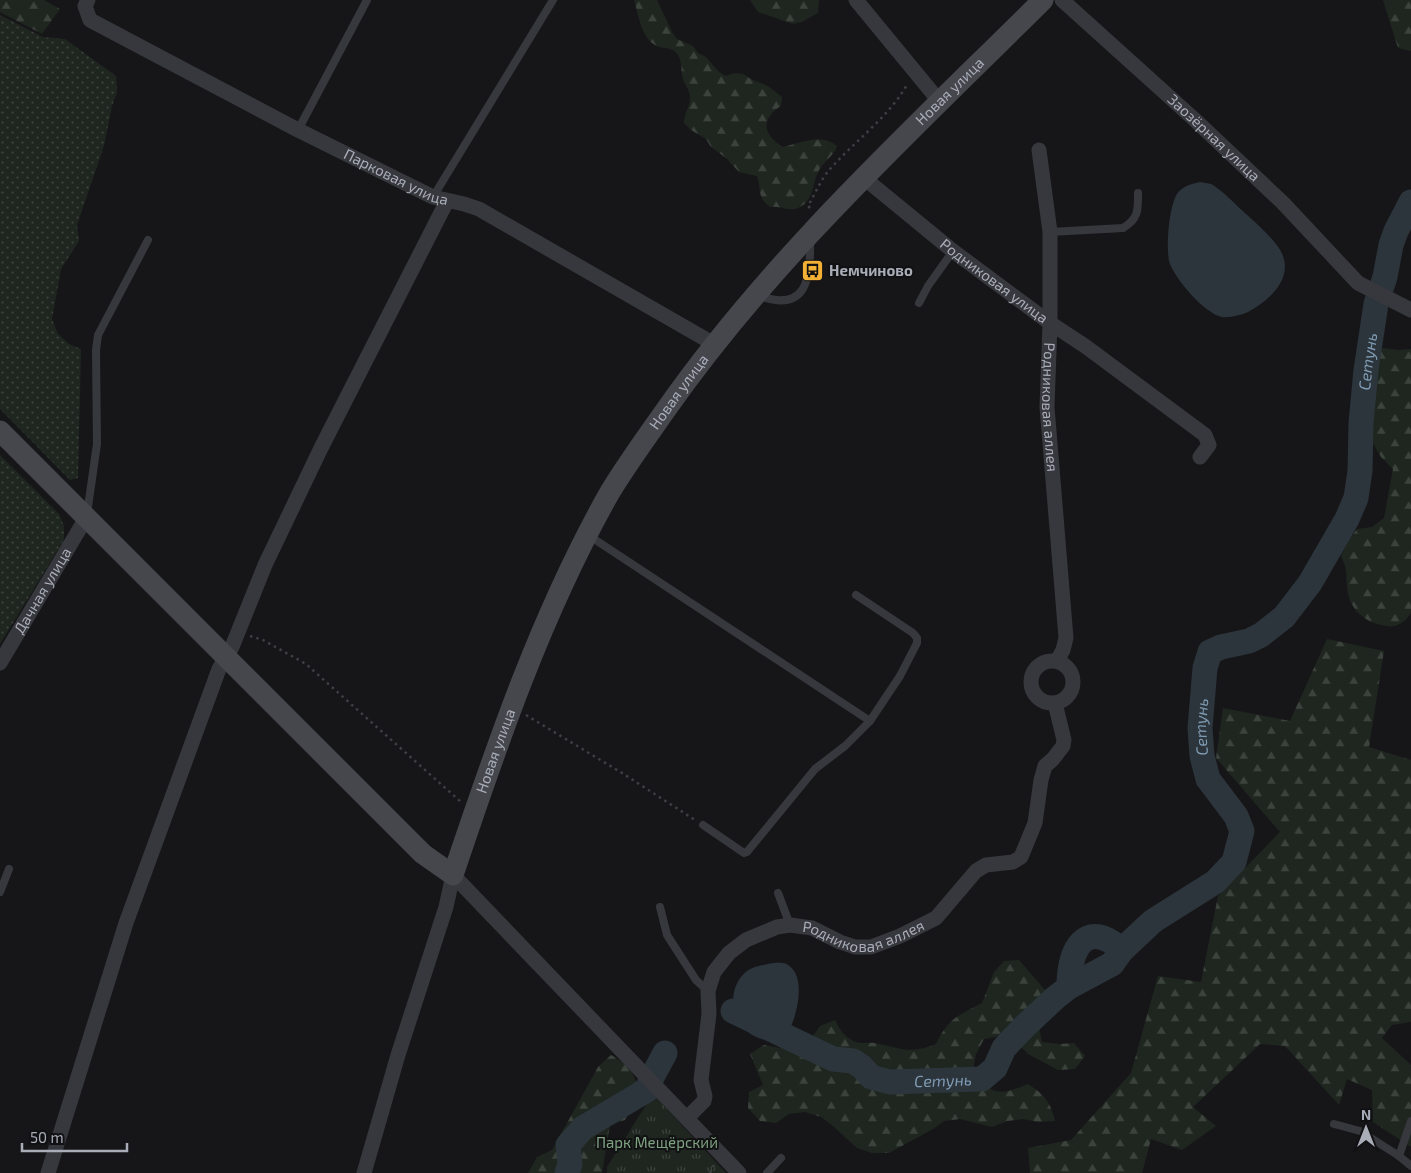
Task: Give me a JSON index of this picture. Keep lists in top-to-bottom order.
{
  "streets": {
    "street": [
      "Новая улица",
      "Заозёрная улица",
      "Парковая улица",
      "Родниковая улица",
      "Родниковая аллея",
      "Дачная улица"
    ]
  },
  "crossings": [
    ["Новая улица", "Парковая улица"],
    ["Новая улица", "Родниковая улица"],
    ["Родниковая улица", "Родниковая аллея"]
  ],
  "water": ["Сетунь"],
  "parks": ["Парк Мещёрский"],
  "places": {
    "bus stop": ["Немчиново"]
  },
  "scale_bar": "50 m",
  "north": "top"
}
